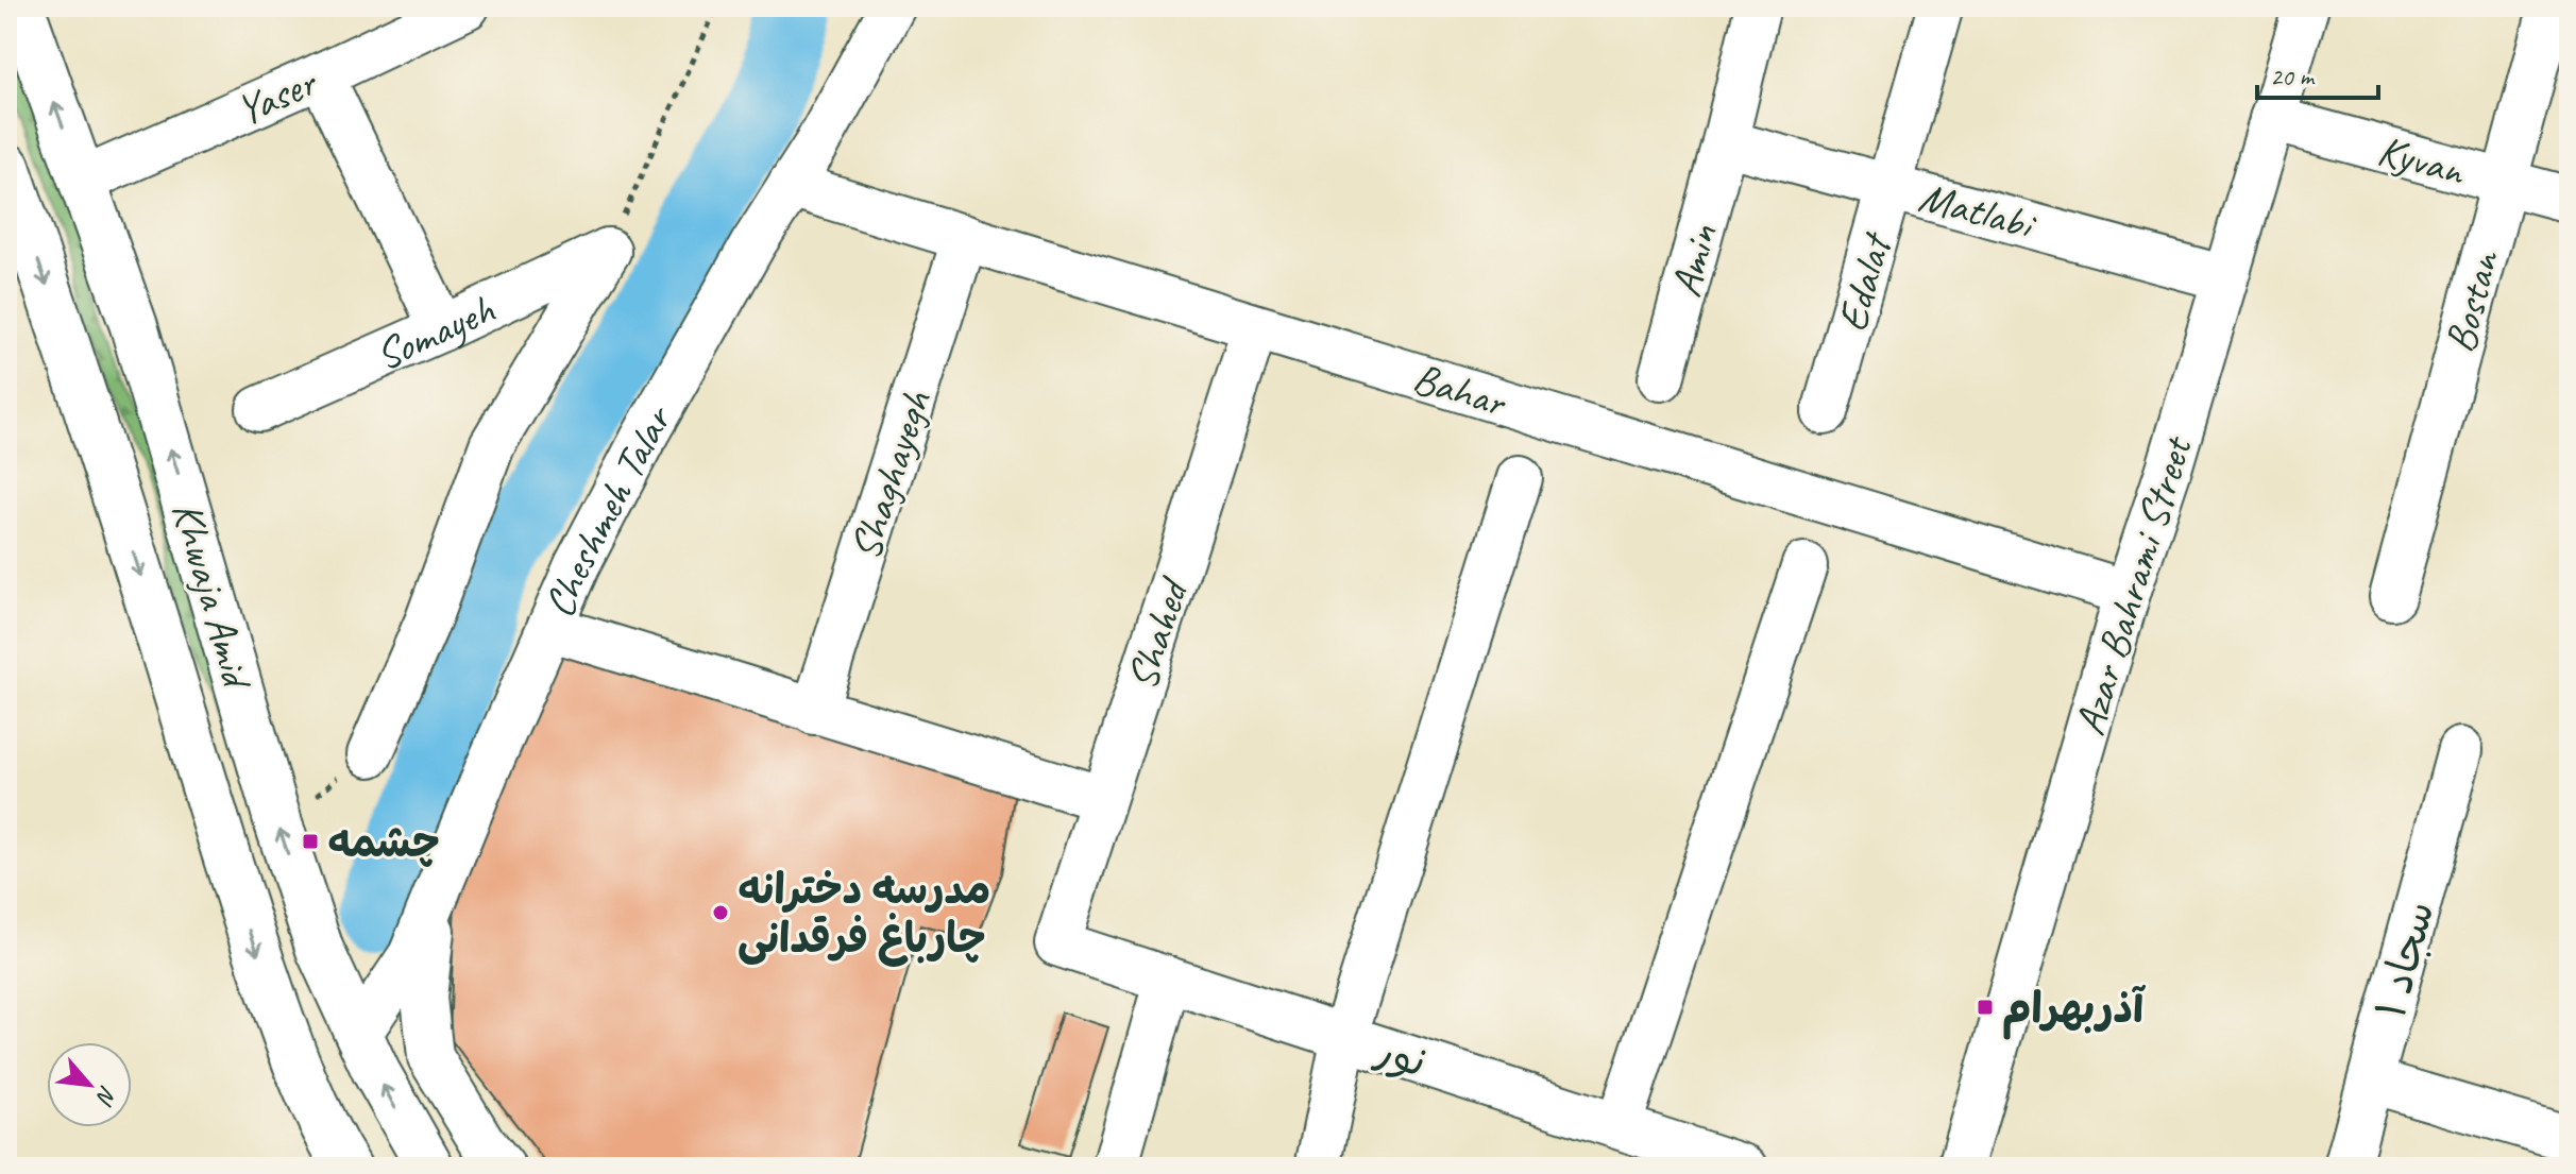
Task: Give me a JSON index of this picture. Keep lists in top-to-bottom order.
{
  "streets": {
    "main road": ["Khwaja Amid"],
    "street": [
      "Yaser",
      "Kyvan",
      "Matlabi",
      "Amin",
      "Edalat",
      "Bostan",
      "Somayeh",
      "Bahar",
      "Shaghayegh",
      "Cheshmeh Talar",
      "Azar Bahrami Street",
      "Shahed",
      "سجاد ۱",
      "نور"
    ]
  },
  "crossings": [
    ["Yaser", "Khwaja Amid"],
    ["Kyvan", "Bostan"],
    ["Kyvan", "Azar Bahrami Street"],
    ["Matlabi", "Amin"],
    ["Matlabi", "Edalat"],
    ["Matlabi", "Azar Bahrami Street"],
    ["Bahar", "Shaghayegh"],
    ["Bahar", "Cheshmeh Talar"],
    ["Bahar", "Azar Bahrami Street"],
    ["Bahar", "Shahed"],
    ["Cheshmeh Talar", "Khwaja Amid"],
    ["Shahed", "نور"]
  ],
  "places": {
    "transit": ["چشمه", "آذربهرام"],
    "other": ["مدرسه دخترانه چارباغ فرقدانی"]
  },
  "scale_bar": "20 m",
  "north": "bottom right"
}
